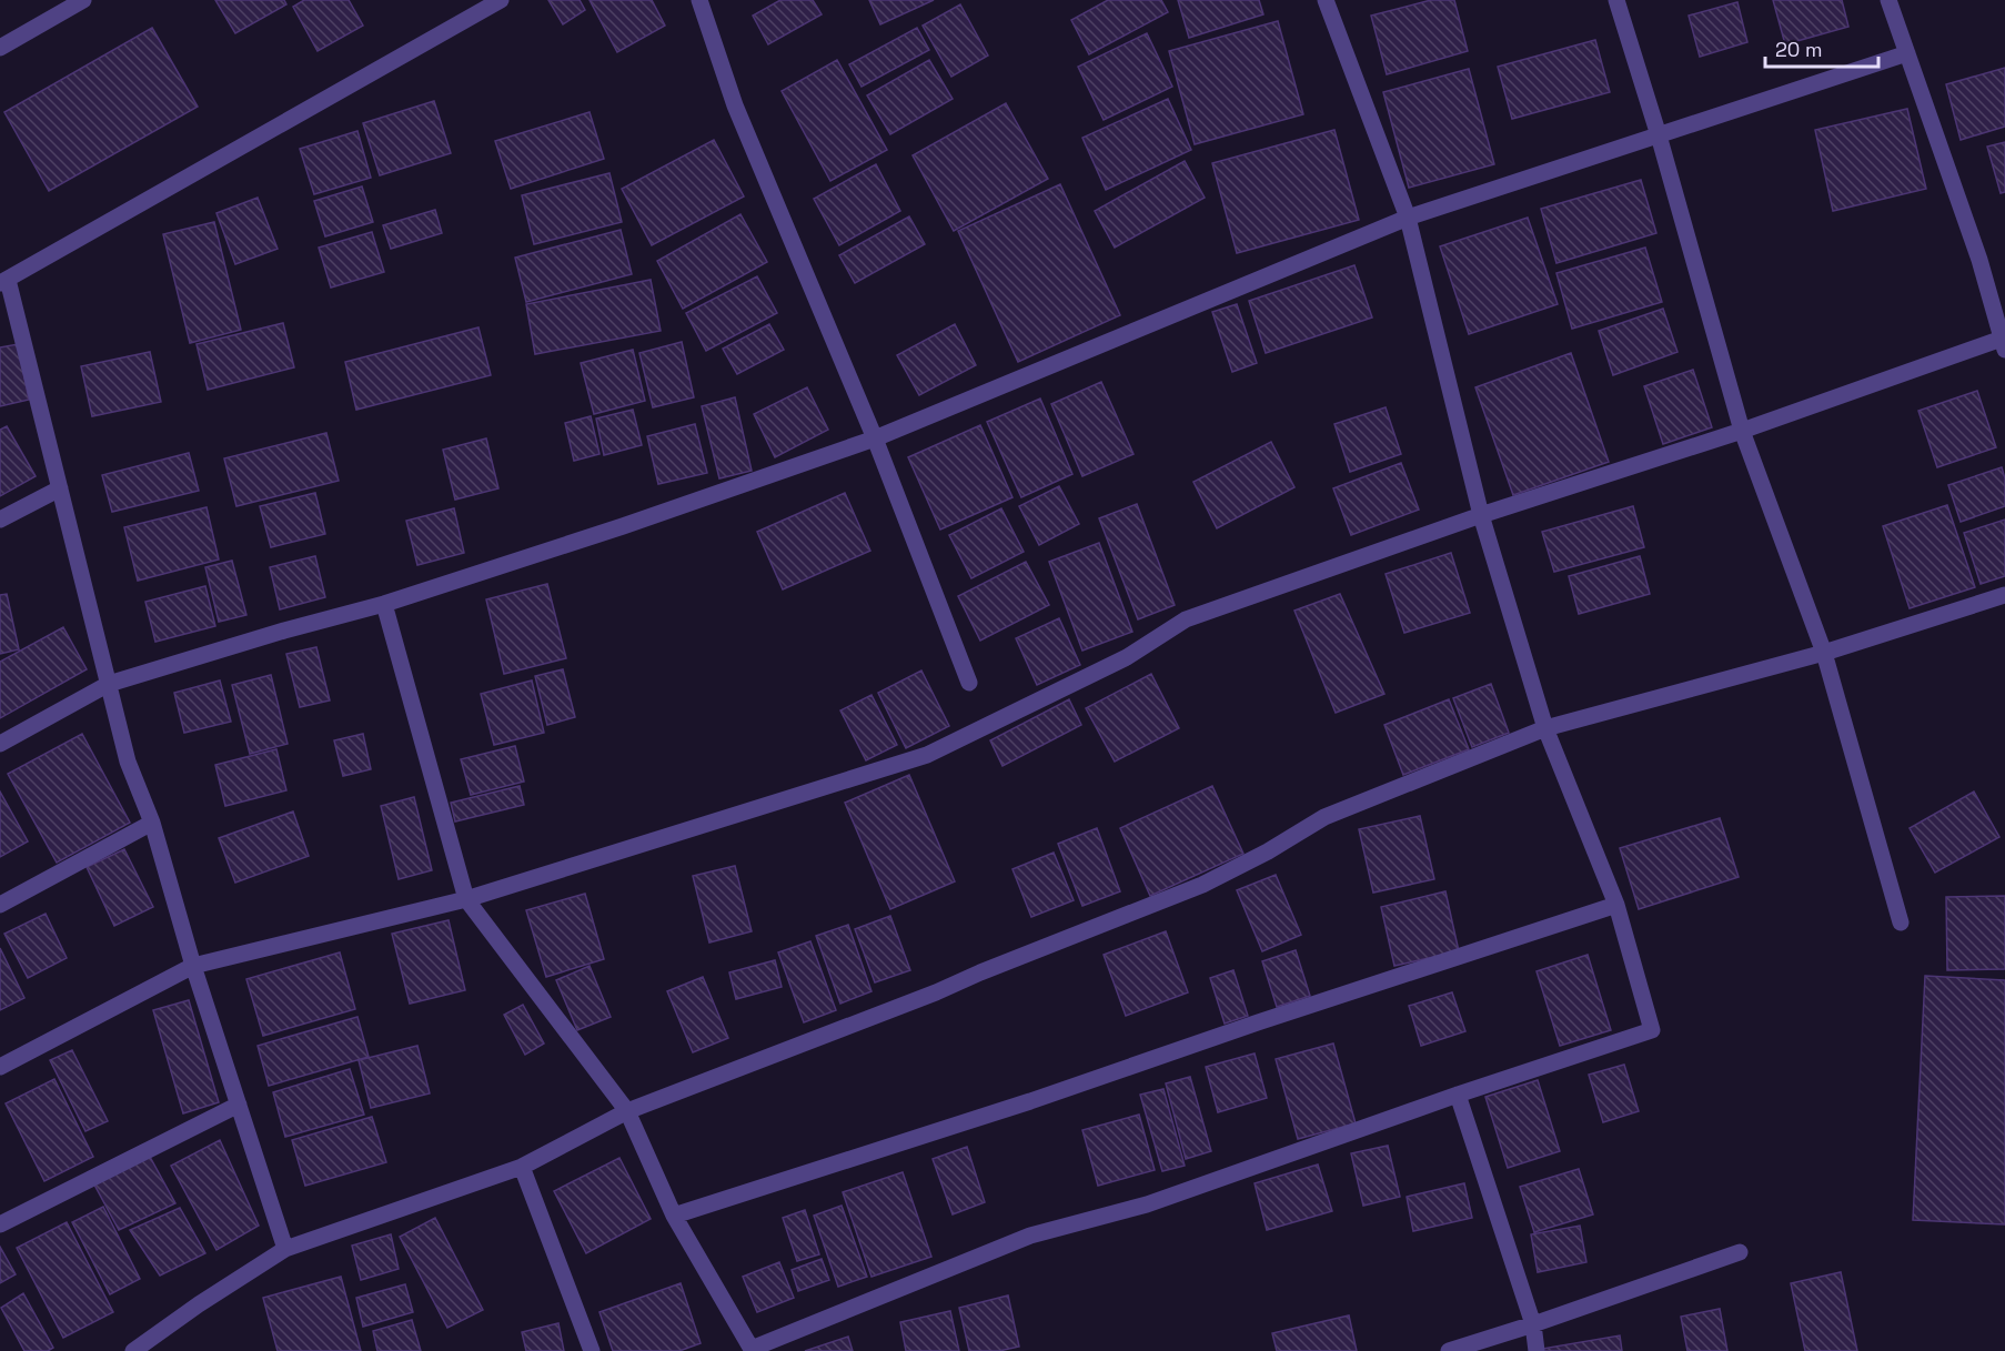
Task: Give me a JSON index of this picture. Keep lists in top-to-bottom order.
{
  "scale_bar": "20 m"
}
